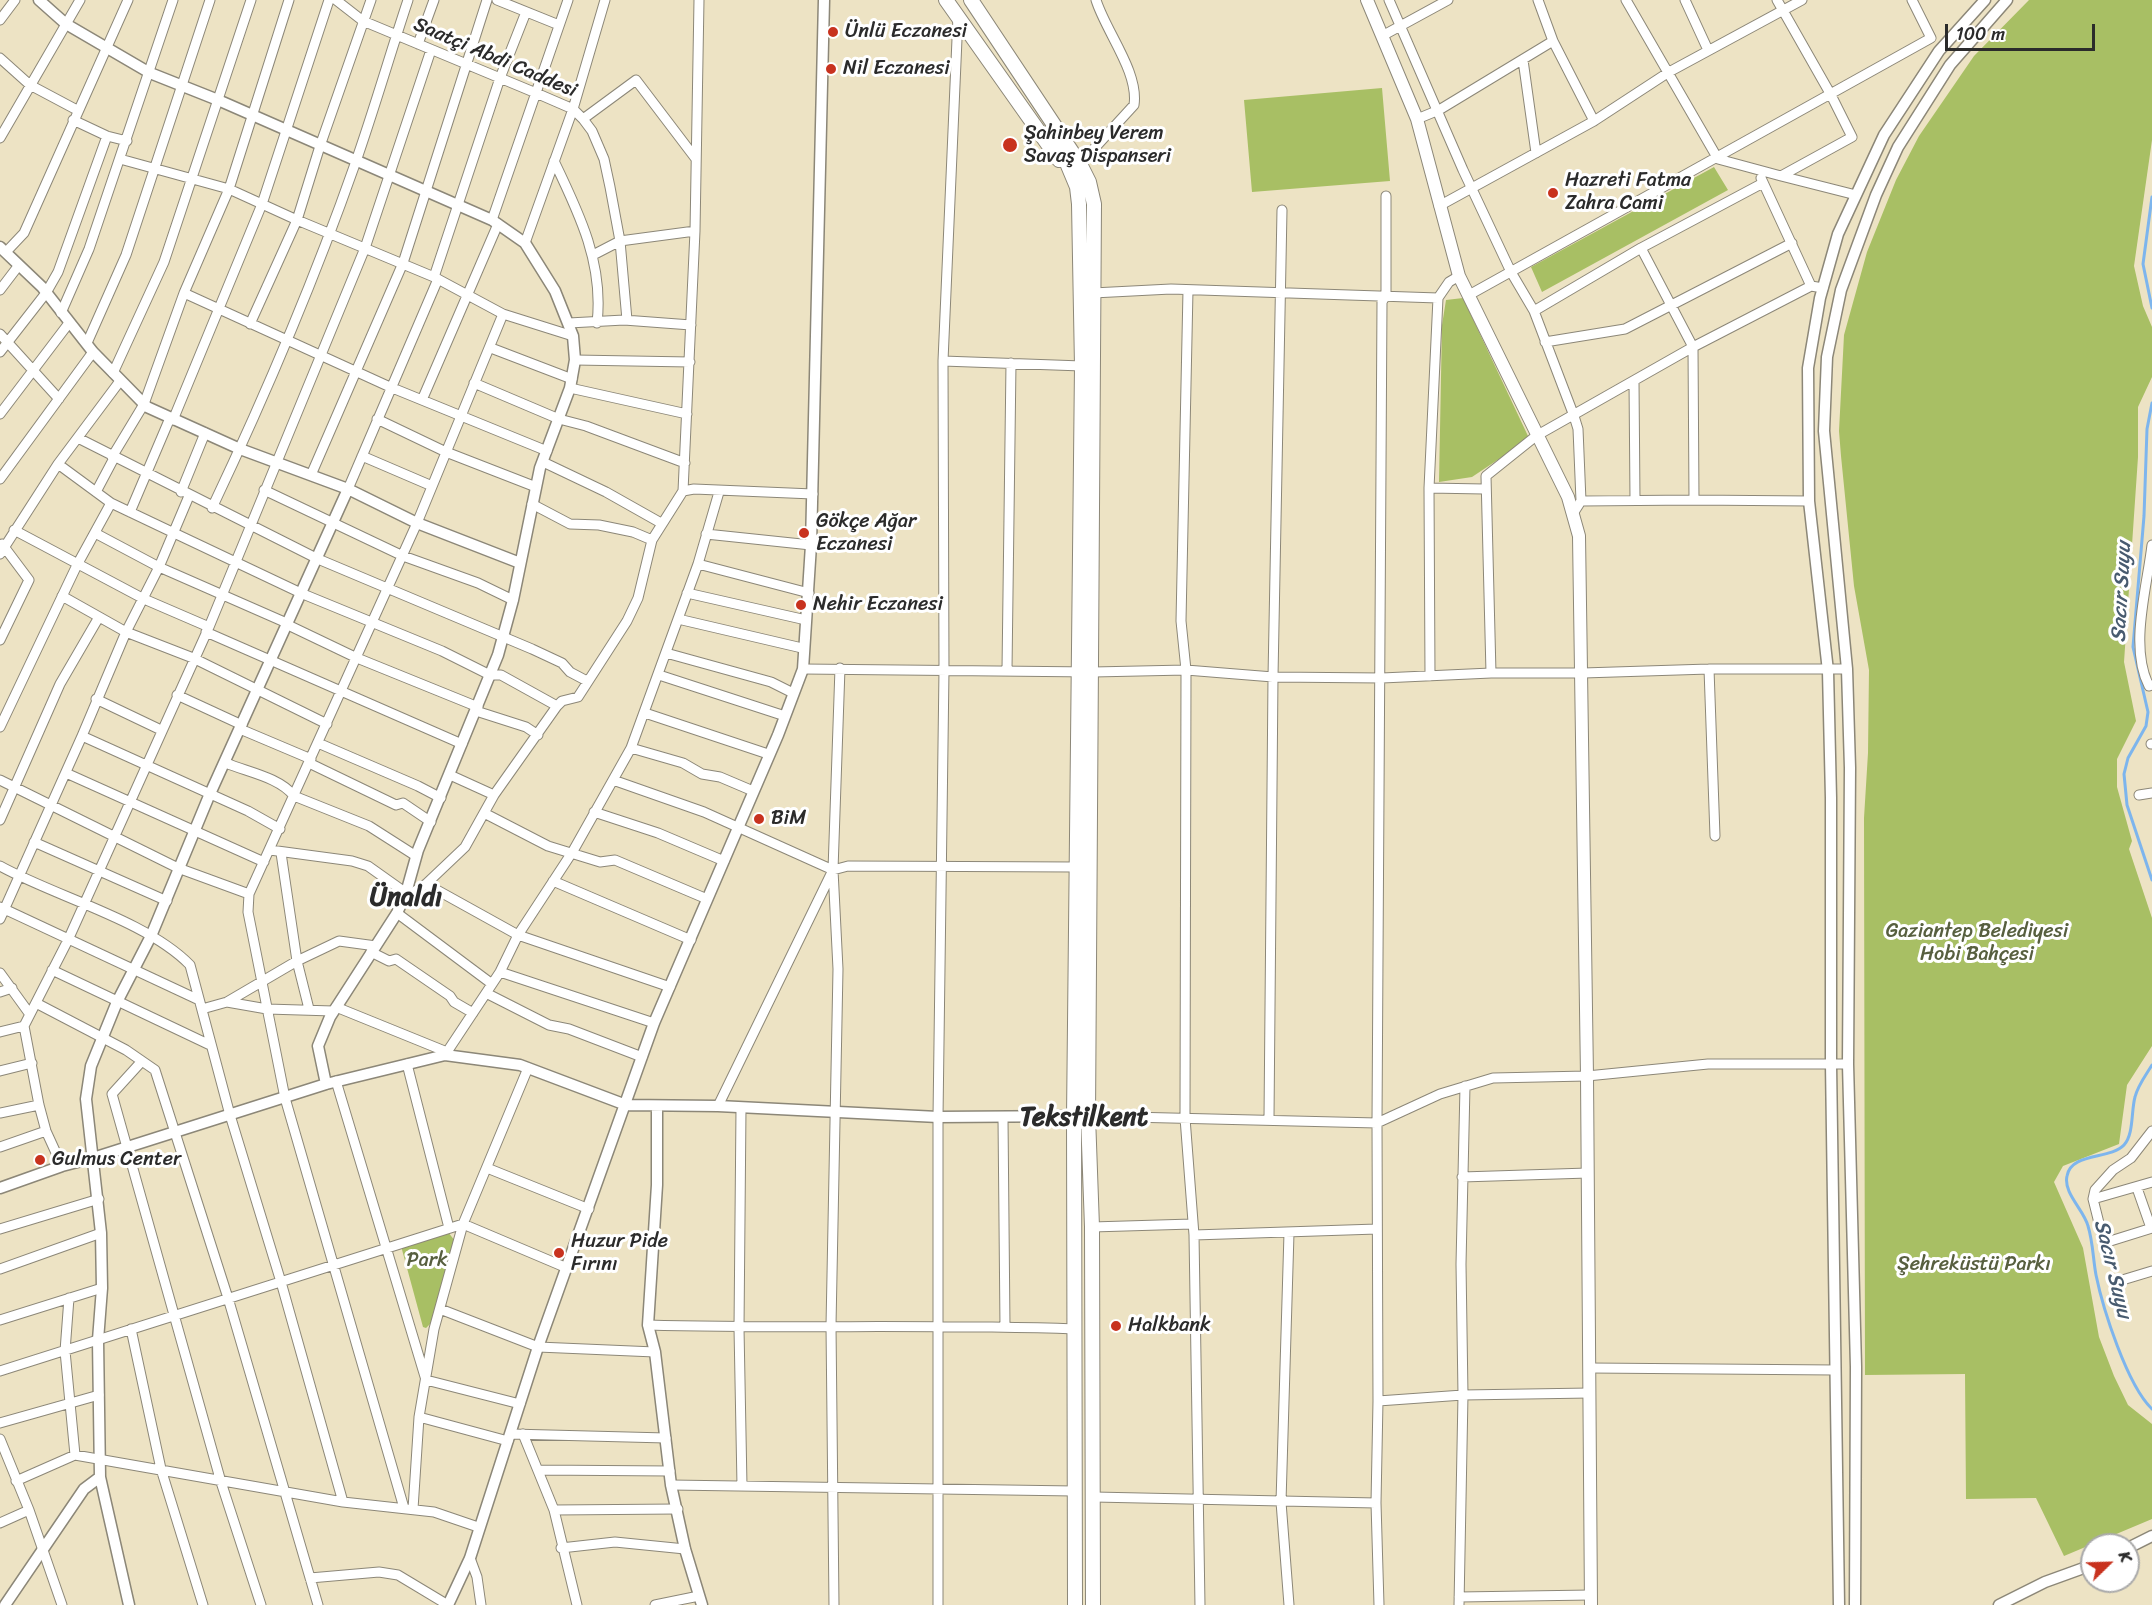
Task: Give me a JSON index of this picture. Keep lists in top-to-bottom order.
{
  "streets": {
    "street": ["Saatçi Abdi Caddesi"]
  },
  "districts": ["Ünaldı", "Tekstilkent"],
  "water": ["Sacır Suyu"],
  "parks": ["Gaziantep Belediyesi Hobi Bahçesi", "Park", "Şehreküstü Parkı"],
  "places": [
    "Ünlü Eczanesi",
    "Nil Eczanesi",
    "Şahinbey Verem Savaş Dispanseri",
    "Hazreti Fatma Zahra Cami",
    "Gökçe Ağar Eczanesi",
    "Nehir Eczanesi",
    "BiM",
    "Gulmus Center",
    "Huzur Pide Fırını",
    "Halkbank"
  ],
  "scale_bar": "100 m",
  "north": "top right"
}
